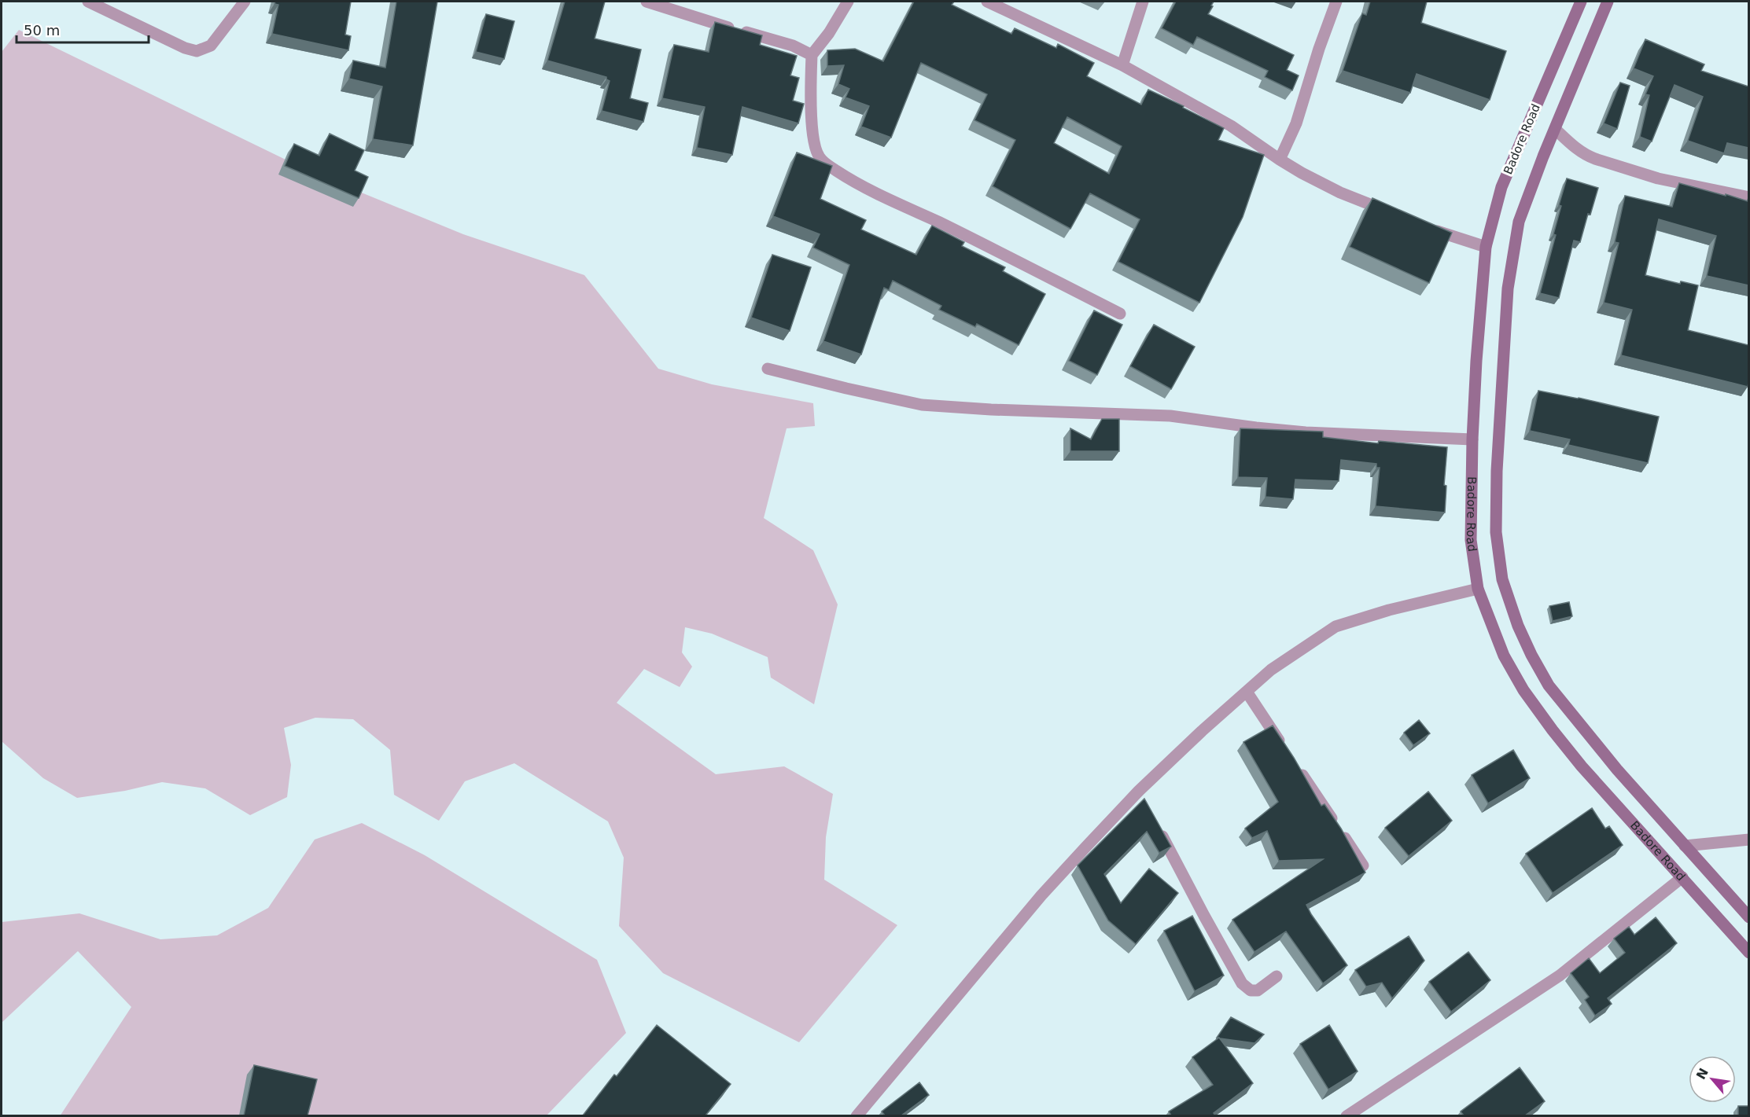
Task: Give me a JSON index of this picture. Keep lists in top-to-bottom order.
{
  "streets": {
    "main road": ["Badore Road"]
  },
  "scale_bar": "50 m",
  "north": "top left"
}
